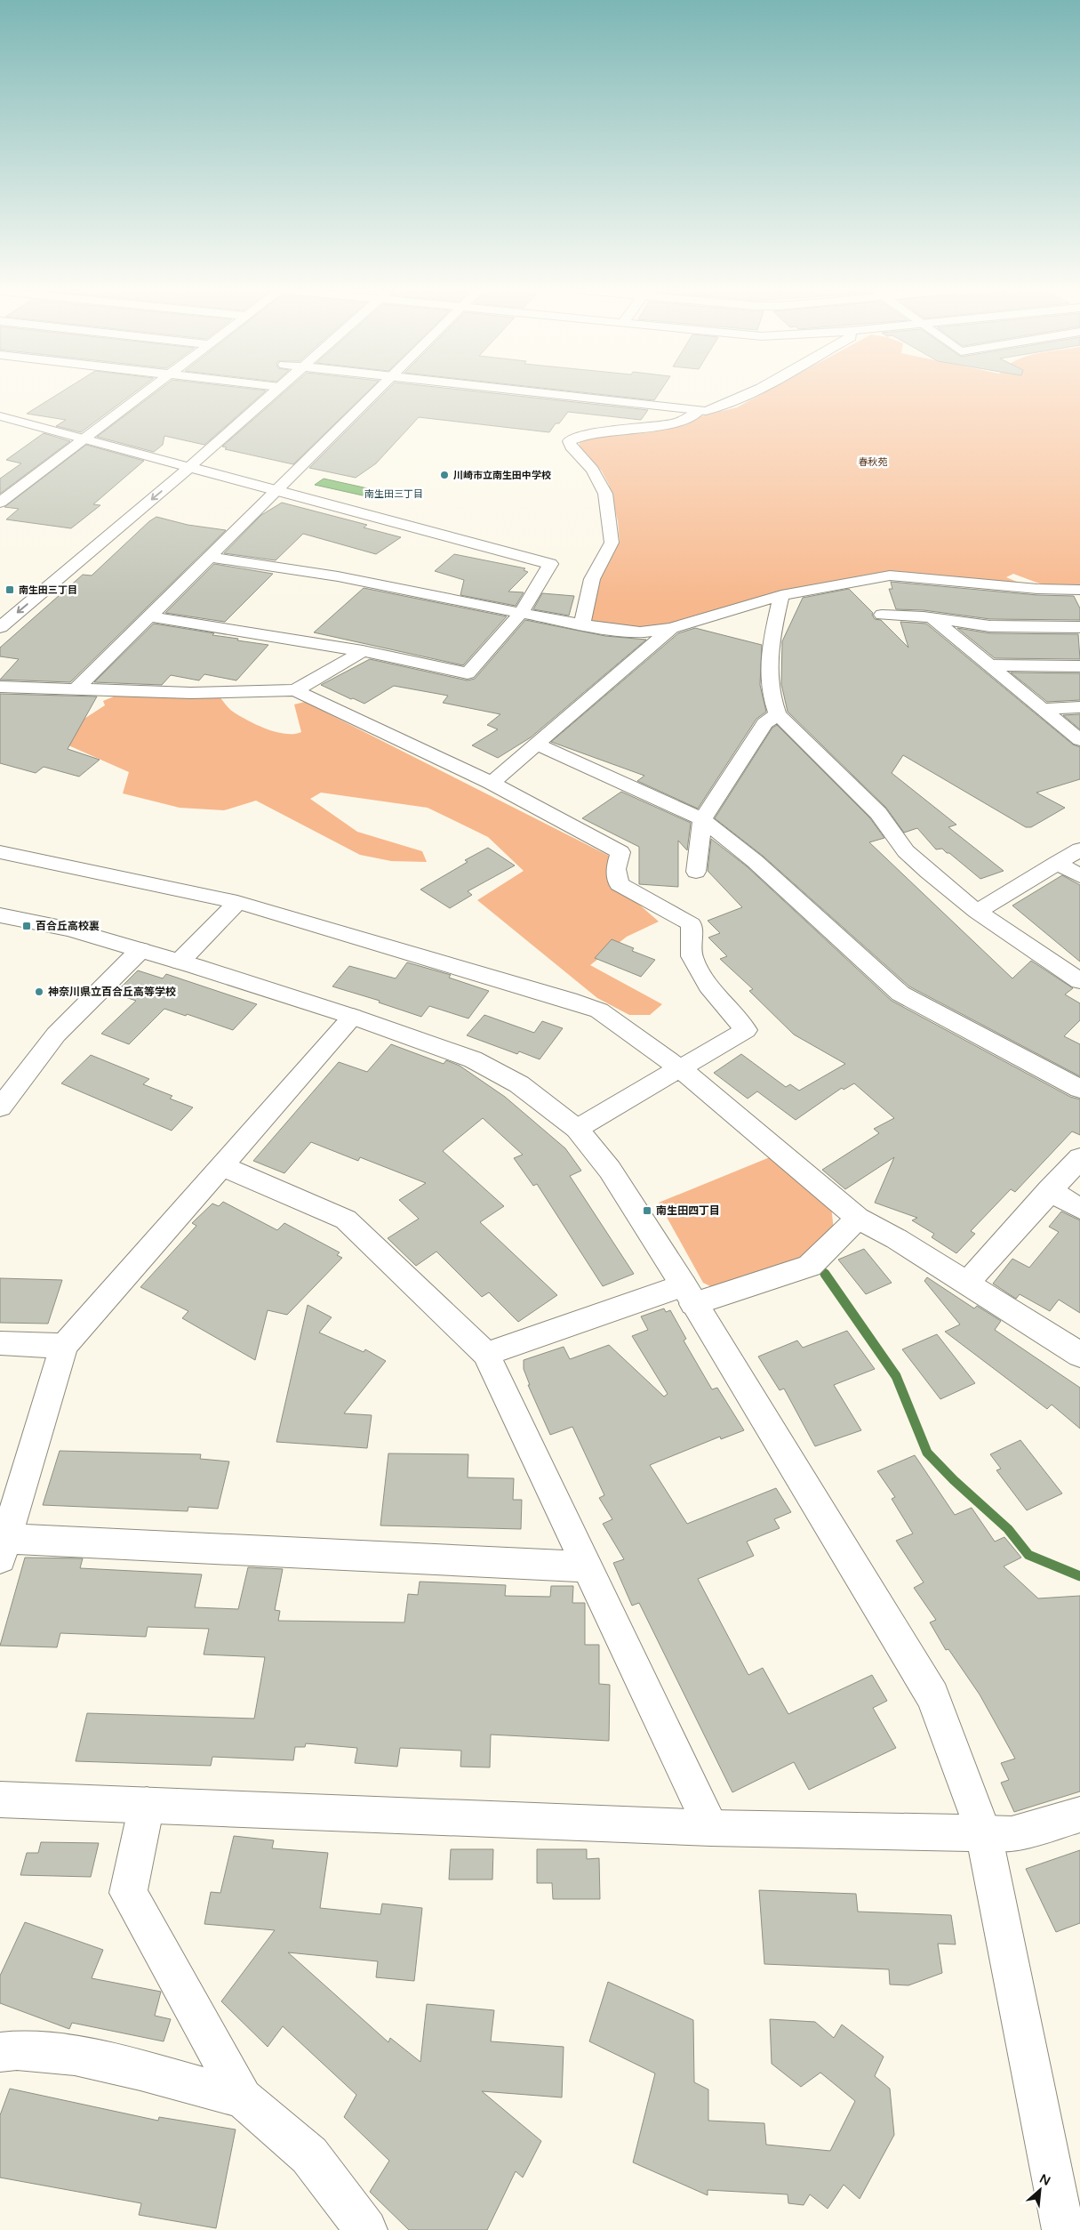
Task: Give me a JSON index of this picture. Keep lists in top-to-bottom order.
{
  "districts": ["南生田三丁目"],
  "parks": ["春秋苑"],
  "places": {
    "other": ["川崎市立南生田中学校", "神奈川県立百合丘高等学校"],
    "transit": ["南生田三丁目", "百合丘高校裏", "南生田四丁目"]
  },
  "north": "top right"
}
